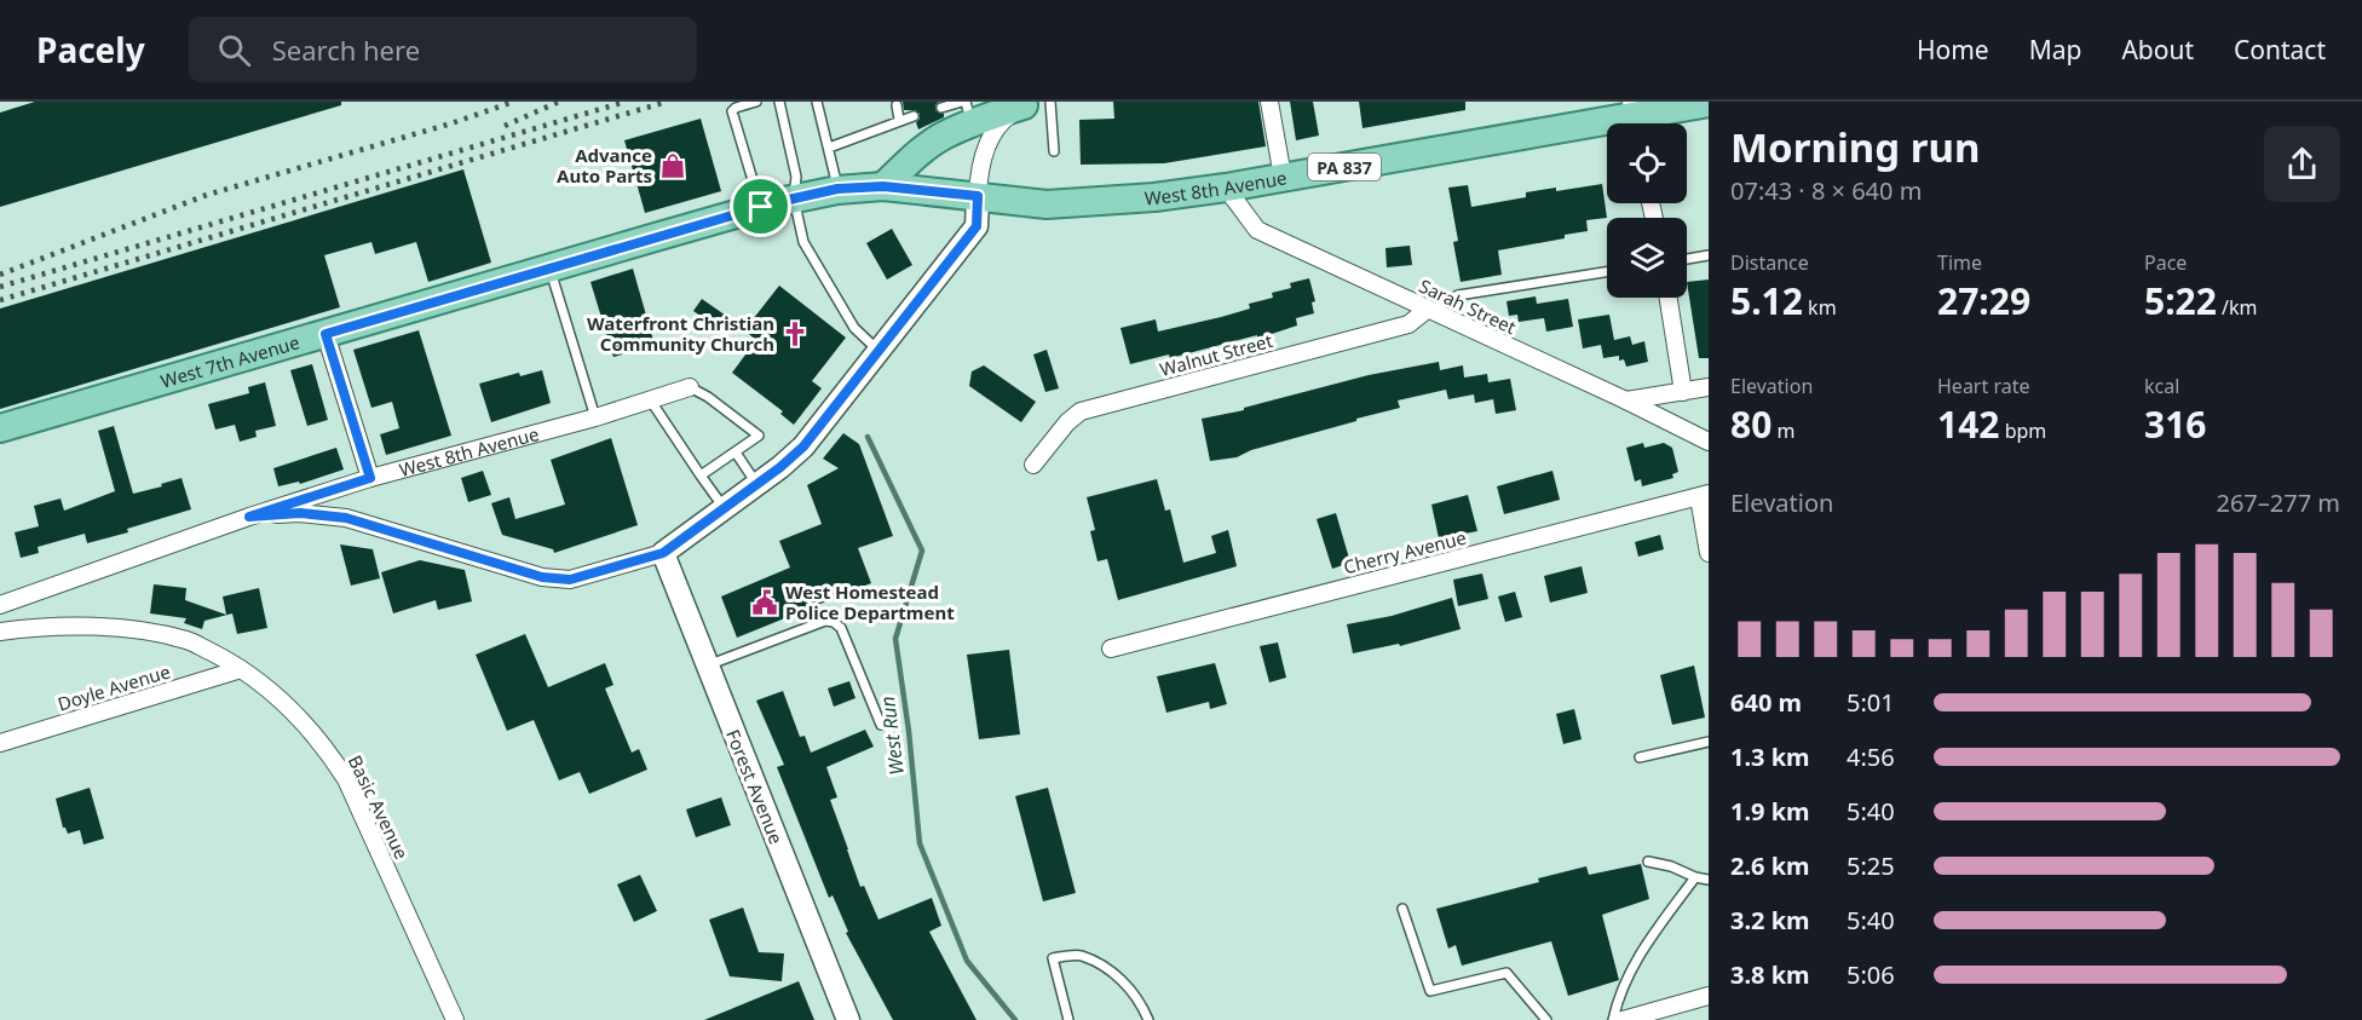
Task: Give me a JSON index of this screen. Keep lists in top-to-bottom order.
{
  "streets": {
    "main road": ["PA 837", "West 8th Avenue", "West 7th Avenue"],
    "street": [
      "Sarah Street",
      "Walnut Street",
      "Cherry Avenue",
      "Doyle Avenue",
      "Forest Avenue",
      "Basic Avenue"
    ]
  },
  "crossings": [
    ["West 8th Avenue", "Sarah Street"],
    ["West 8th Avenue", "West 7th Avenue"],
    ["Sarah Street", "Walnut Street"],
    ["Doyle Avenue", "Basic Avenue"]
  ],
  "water": ["West Run"],
  "places": {
    "shop": ["Advance Auto Parts"],
    "church": ["Waterfront Christian Community Church"],
    "public building": ["West Homestead Police Department"]
  },
  "page": {
    "header": "Pacely",
    "search": "Search here",
    "nav": [
      "Home",
      "Map",
      "About",
      "Contact"
    ],
    "heading": ["Morning run", "07:43 · 8 × 640 m"],
    "stats": [
      ["Distance", "5.12 km"],
      ["Time", "27:29"],
      ["Pace", "5:22 /km"],
      ["Elevation", "80 m"],
      ["Heart rate", "142 bpm"],
      ["kcal", "316"]
    ],
    "chart": ["Elevation", "267–277 m"],
    "list": [
      {
        "name": "640 m",
        "note": "5:01"
      },
      {
        "name": "1.3 km",
        "note": "4:56"
      },
      {
        "name": "1.9 km",
        "note": "5:40"
      },
      {
        "name": "2.6 km",
        "note": "5:25"
      },
      {
        "name": "3.2 km",
        "note": "5:40"
      },
      {
        "name": "3.8 km",
        "note": "5:06"
      }
    ]
  }
}
